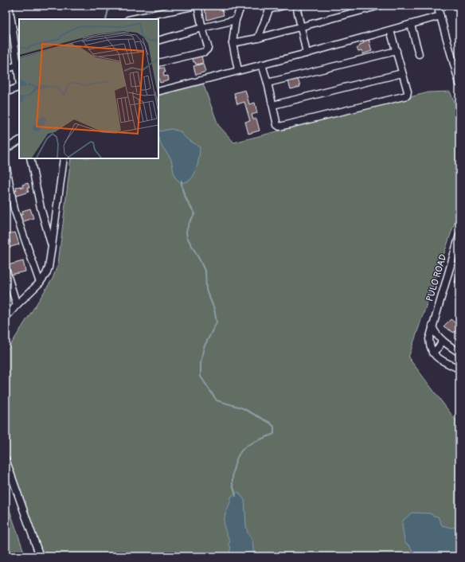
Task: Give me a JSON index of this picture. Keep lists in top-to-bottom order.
{
  "streets": {
    "street": ["PULO ROAD"]
  }
}
